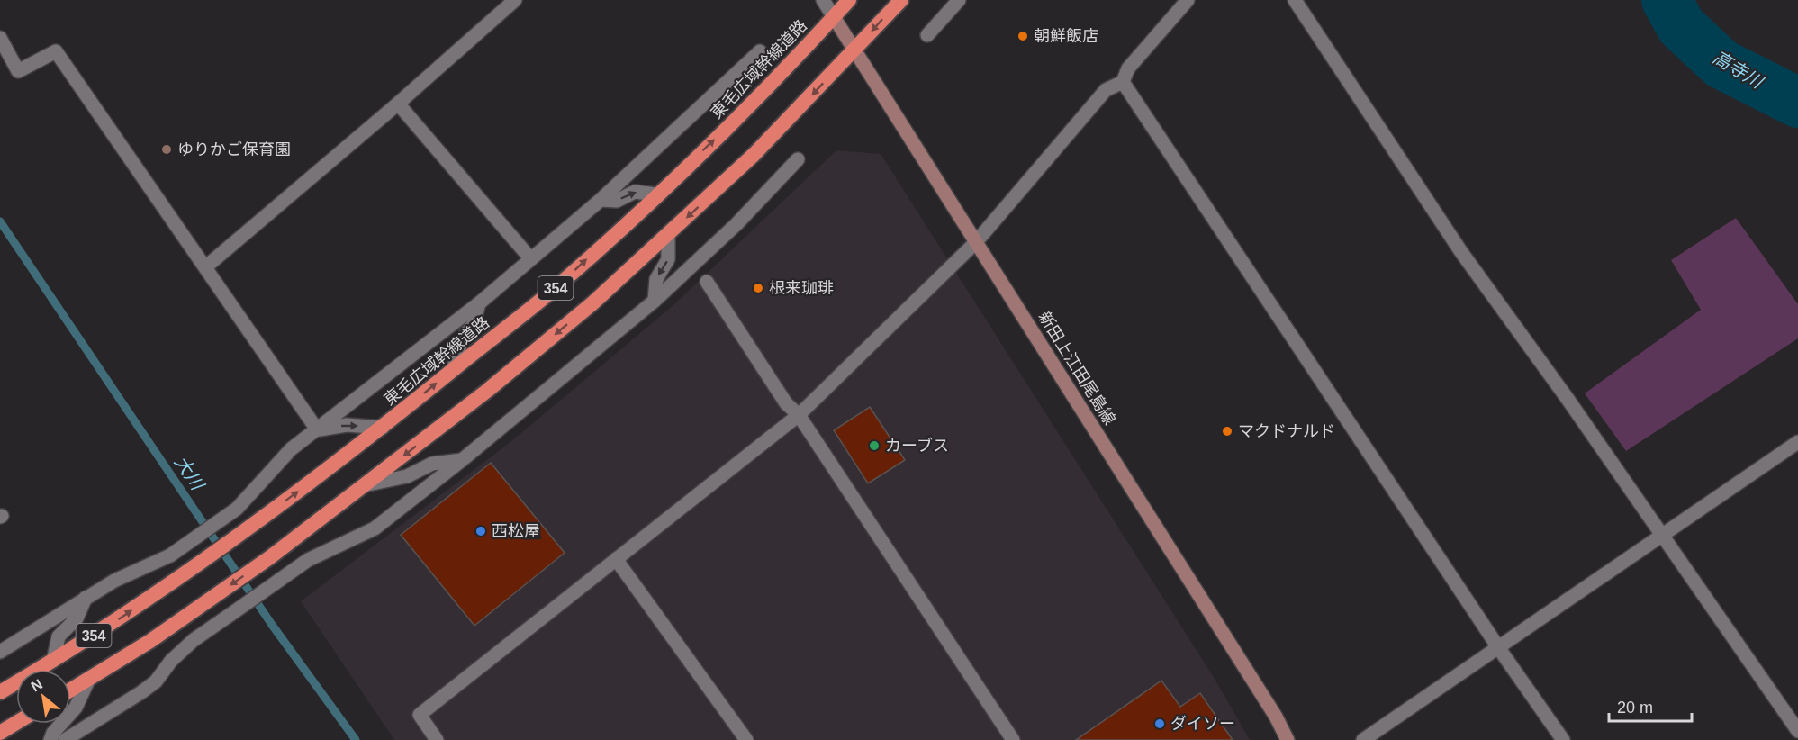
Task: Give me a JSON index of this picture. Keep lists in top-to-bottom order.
{
  "streets": {
    "highway": ["東毛広域幹線道路", "354"],
    "main road": ["新田上江田尾島線"]
  },
  "crossings": [
    ["東毛広域幹線道路", "新田上江田尾島線"],
    ["354", "新田上江田尾島線"]
  ],
  "water": ["高寺川", "大川"],
  "places": [
    "朝鮮飯店",
    "ゆりかご保育園",
    "根来珈琲",
    "マクドナルド",
    "カーブス",
    "西松屋",
    "ダイソー"
  ],
  "scale_bar": "20 m",
  "north": "top left"
}
